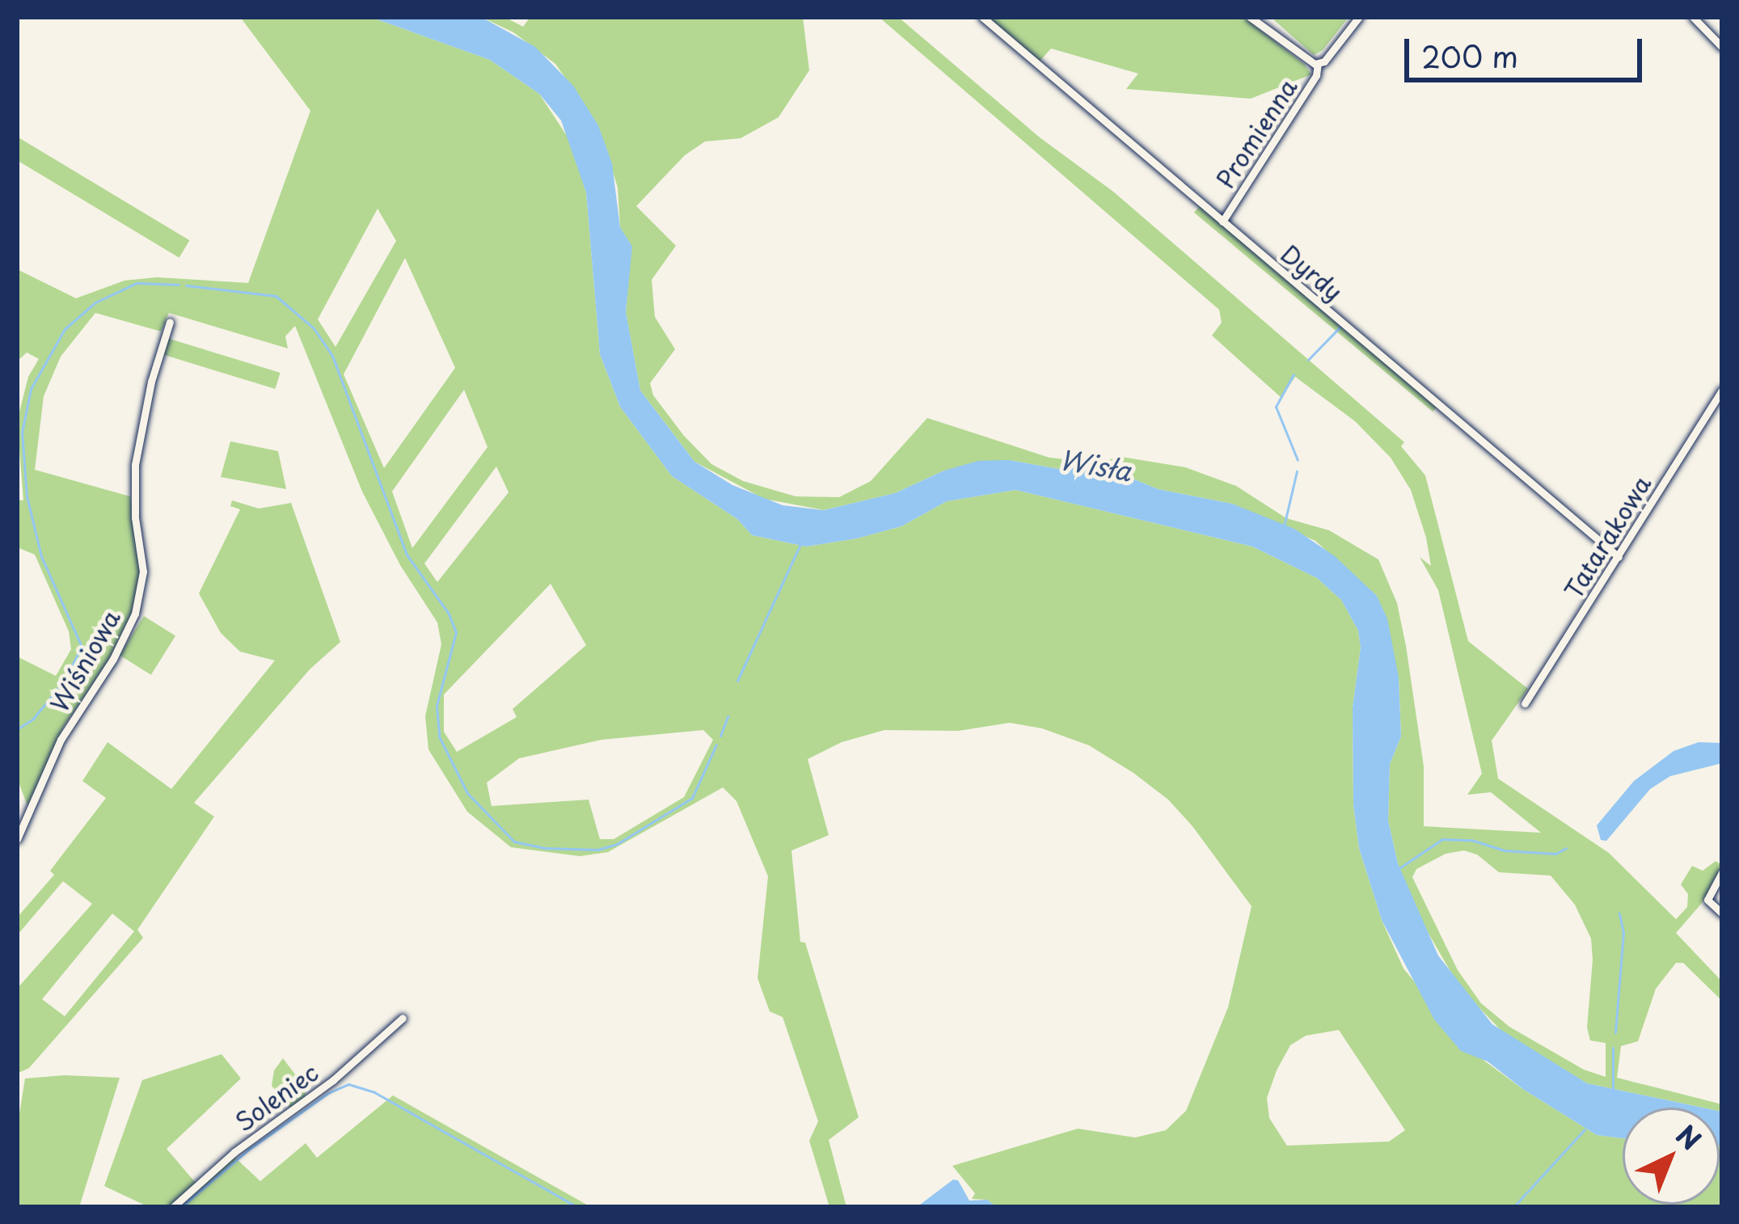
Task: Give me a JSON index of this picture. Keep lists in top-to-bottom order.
{
  "streets": {
    "street": [
      "Promienna",
      "Dyrdy",
      "Tatarakowa",
      "Wiśniowa",
      "Soleniec"
    ]
  },
  "crossings": [
    ["Promienna", "Dyrdy"],
    ["Dyrdy", "Tatarakowa"]
  ],
  "water": ["Wisła"],
  "scale_bar": "200 m",
  "north": "top right"
}
